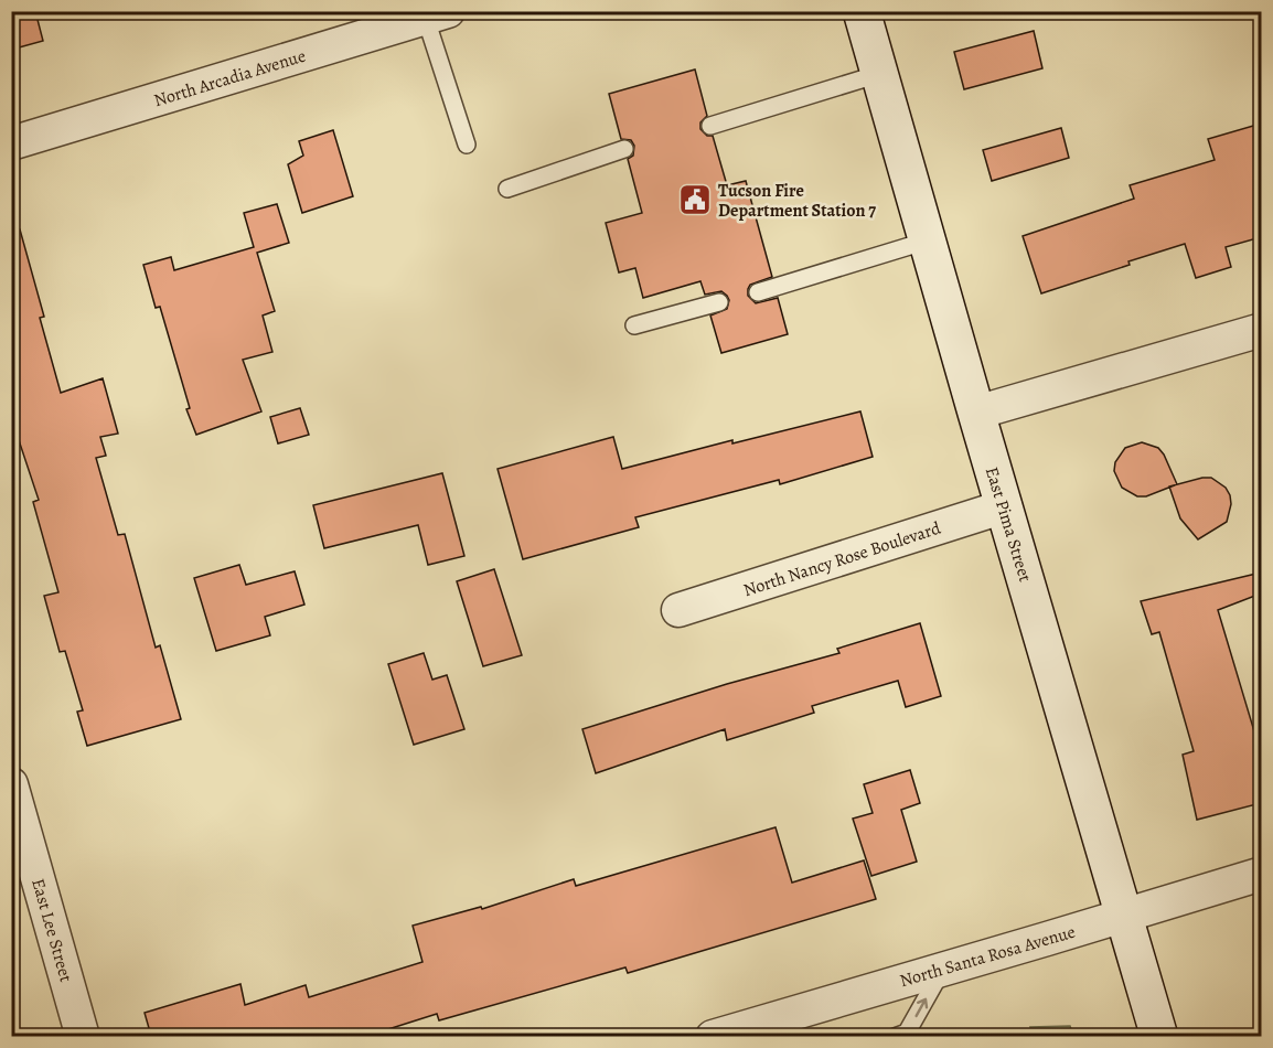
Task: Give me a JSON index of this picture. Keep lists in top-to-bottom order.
{
  "streets": {
    "street": [
      "North Arcadia Avenue",
      "East Pima Street",
      "North Nancy Rose Boulevard",
      "East Lee Street",
      "North Santa Rosa Avenue"
    ]
  },
  "crossings": [
    ["East Pima Street", "North Nancy Rose Boulevard"],
    ["East Pima Street", "North Santa Rosa Avenue"]
  ],
  "places": {
    "public building": ["Tucson Fire Department Station 7"]
  }
}
